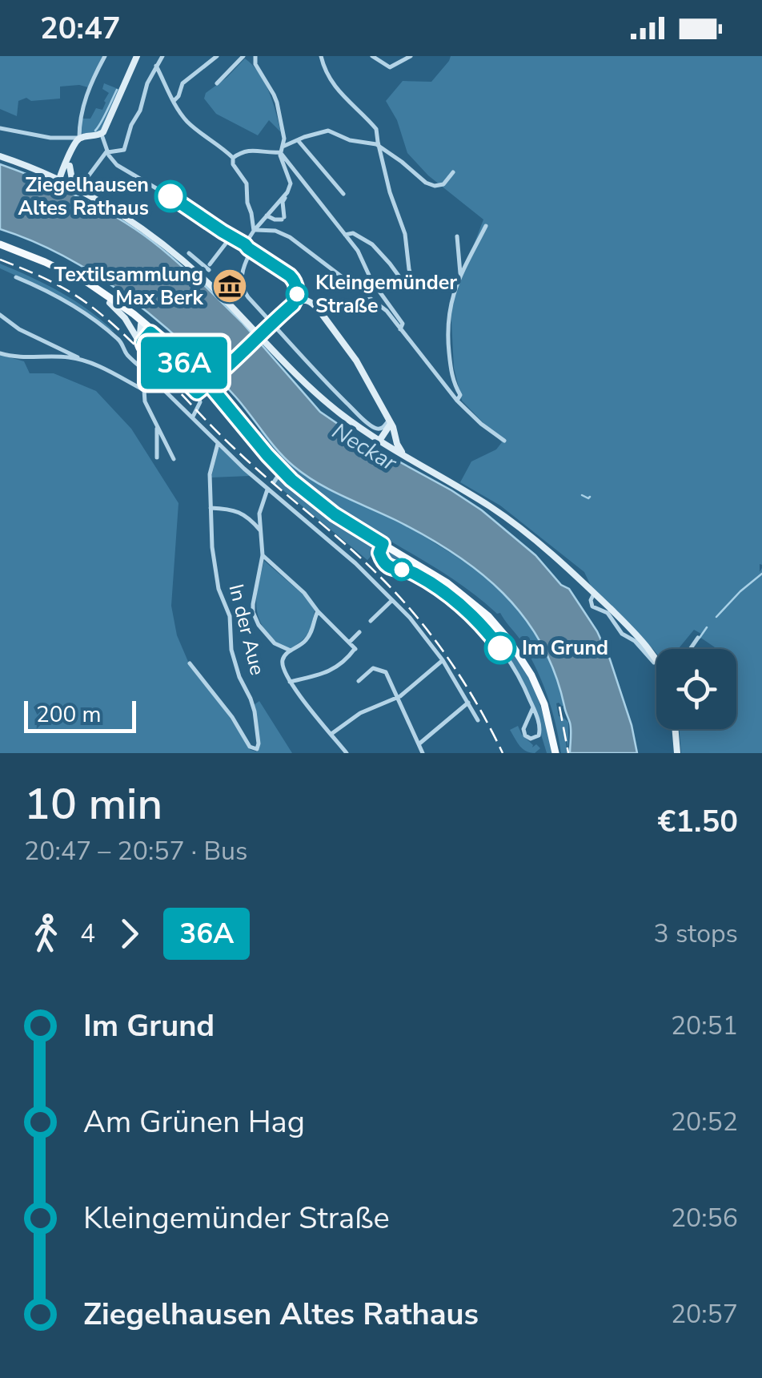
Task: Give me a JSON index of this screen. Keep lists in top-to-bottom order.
{
  "streets": {
    "street": ["In der Aue"]
  },
  "water": ["Neckar"],
  "places": {
    "other": ["Ziegelhausen Altes Rathaus", "Kleingemünder Straße", "Im Grund"],
    "museum": ["Textilsammlung Max Berk"]
  },
  "lines": ["bus line 36A"],
  "scale_bar": "200 m",
  "page": {
    "status": "20:47",
    "on_map": "36A",
    "scale": "200 m",
    "heading": ["10 min", "20:47 – 20:57 · Bus", "€1.50"],
    "legs": ["4", "36A", "3 stops"],
    "list": [
      {
        "name": "Im Grund",
        "value": "20:51"
      },
      {
        "name": "Am Grünen Hag",
        "value": "20:52"
      },
      {
        "name": "Kleingemünder Straße",
        "value": "20:56"
      },
      {
        "name": "Ziegelhausen Altes Rathaus",
        "value": "20:57"
      }
    ]
  }
}
